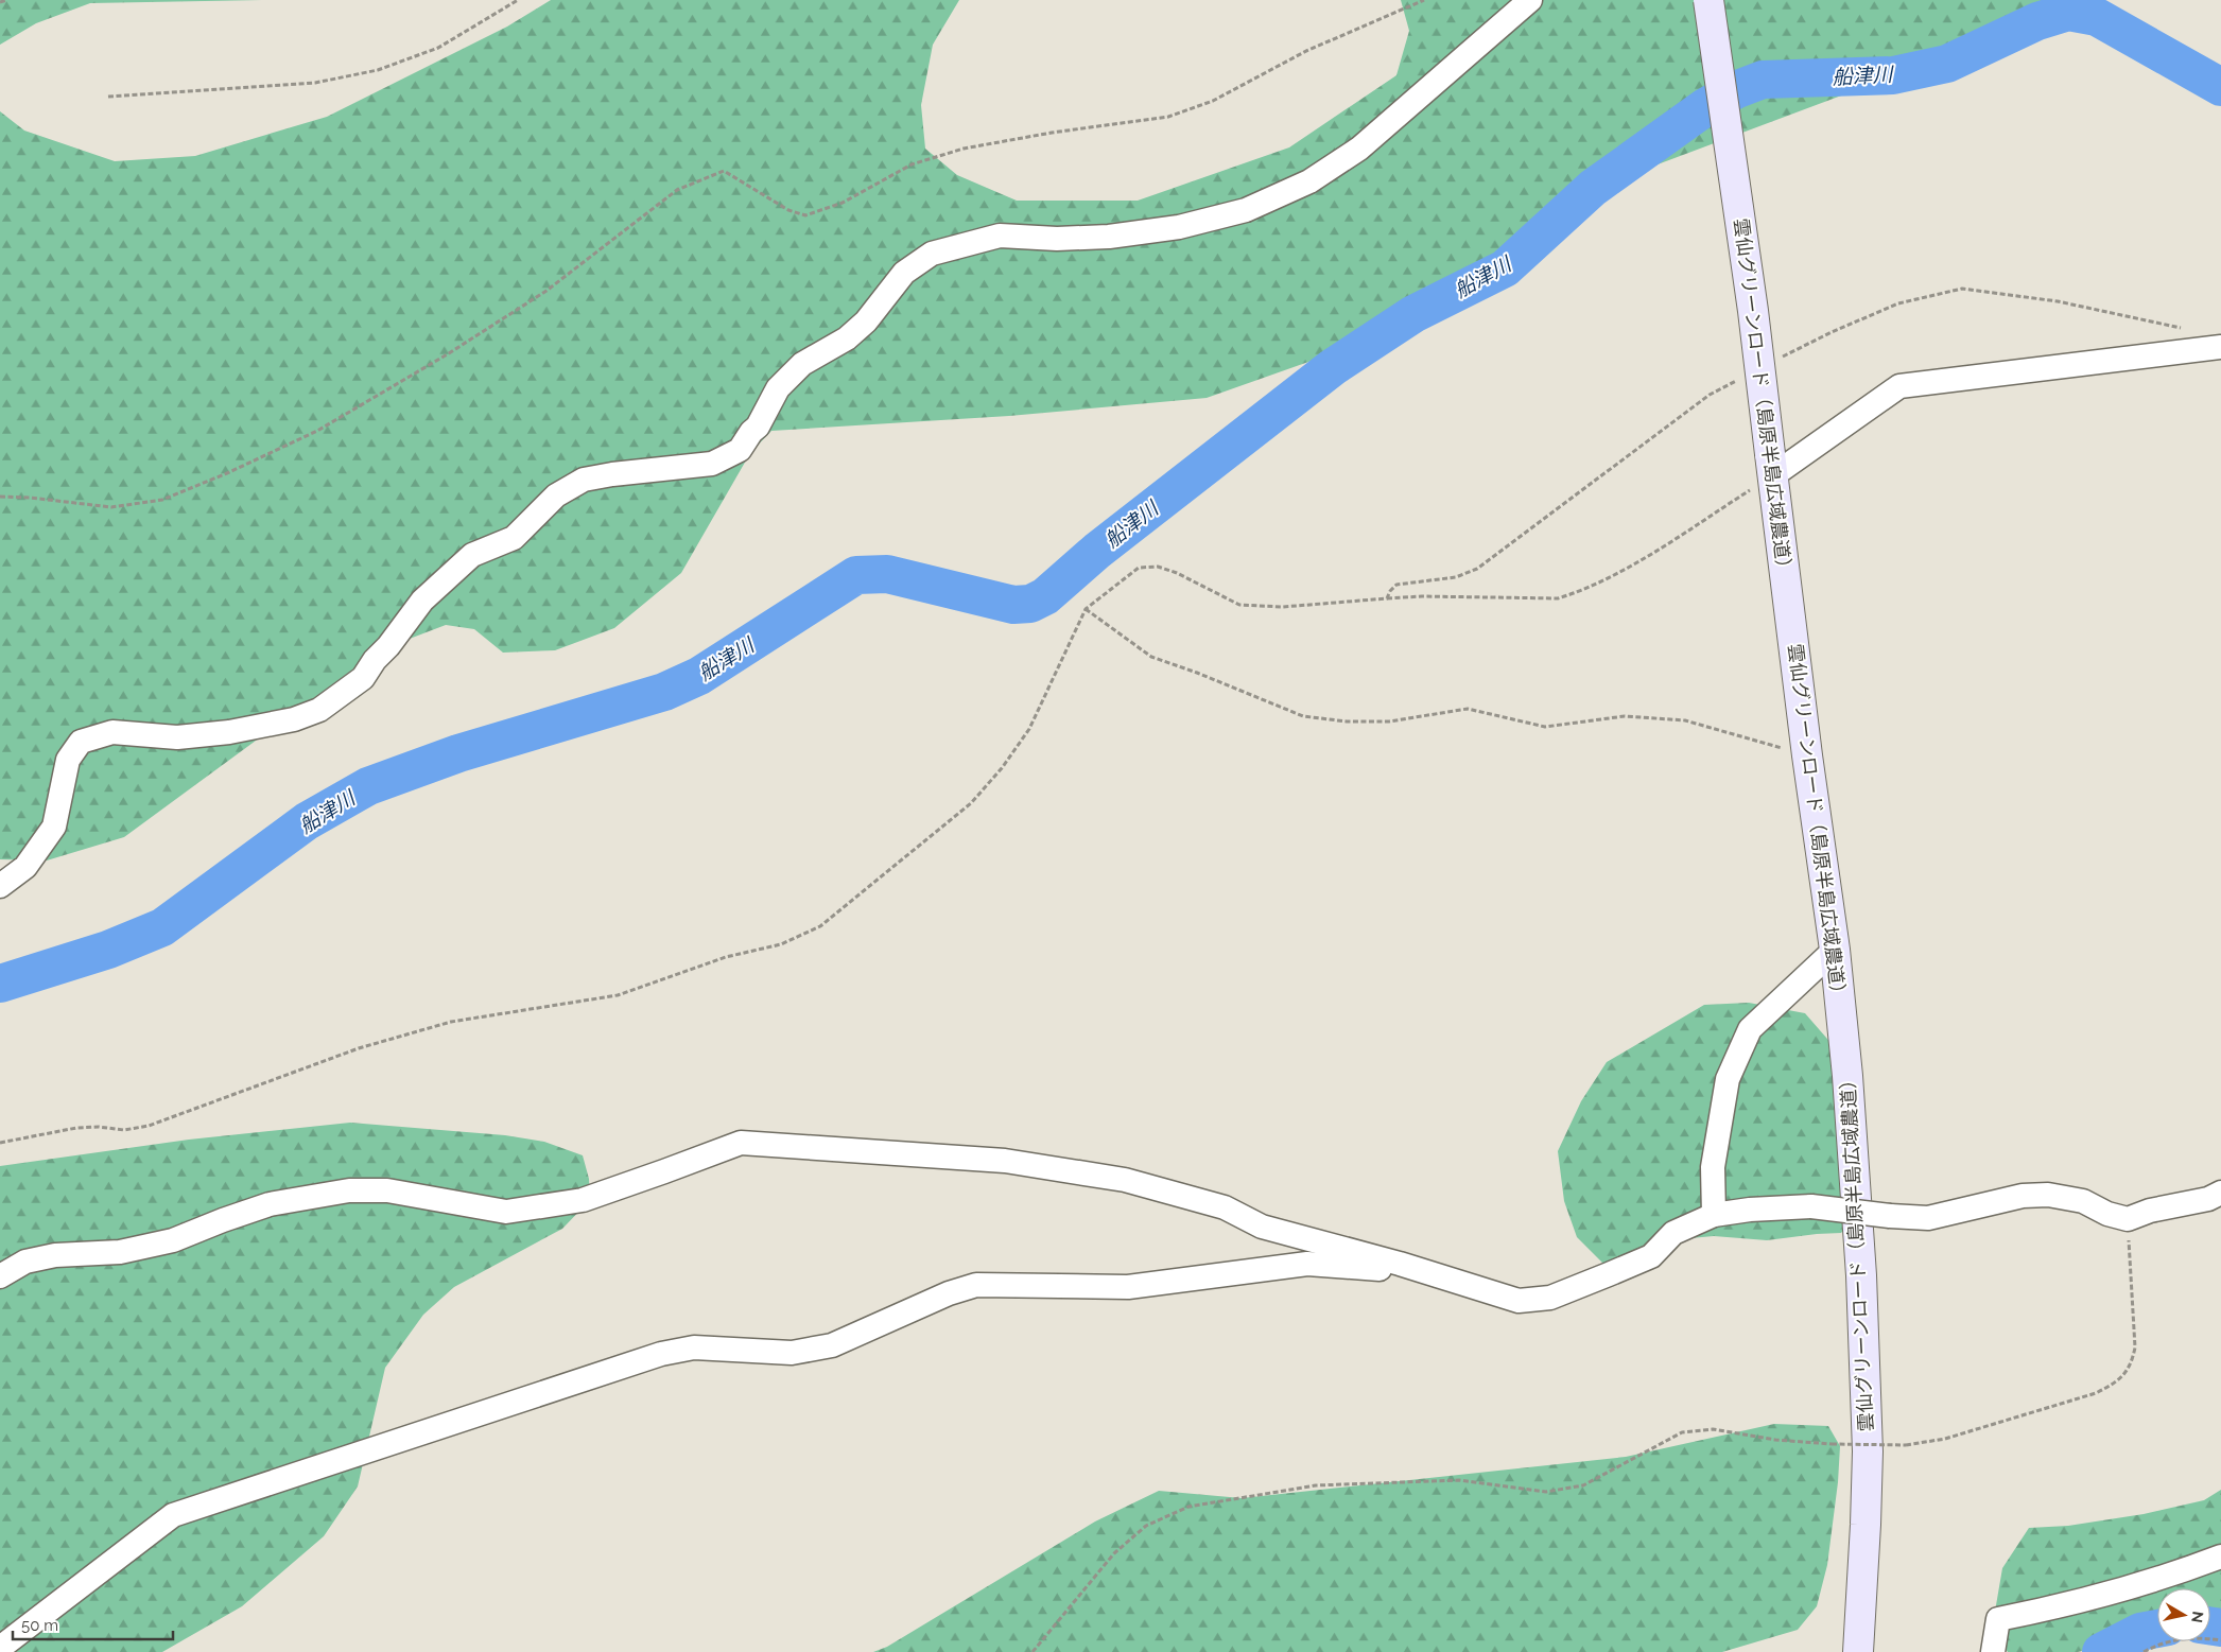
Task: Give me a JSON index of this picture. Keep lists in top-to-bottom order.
{
  "streets": {
    "street": ["雲仙グリーンロード（島原半島広域農道）"]
  },
  "water": ["船津川"],
  "scale_bar": "50 m",
  "north": "right"
}
